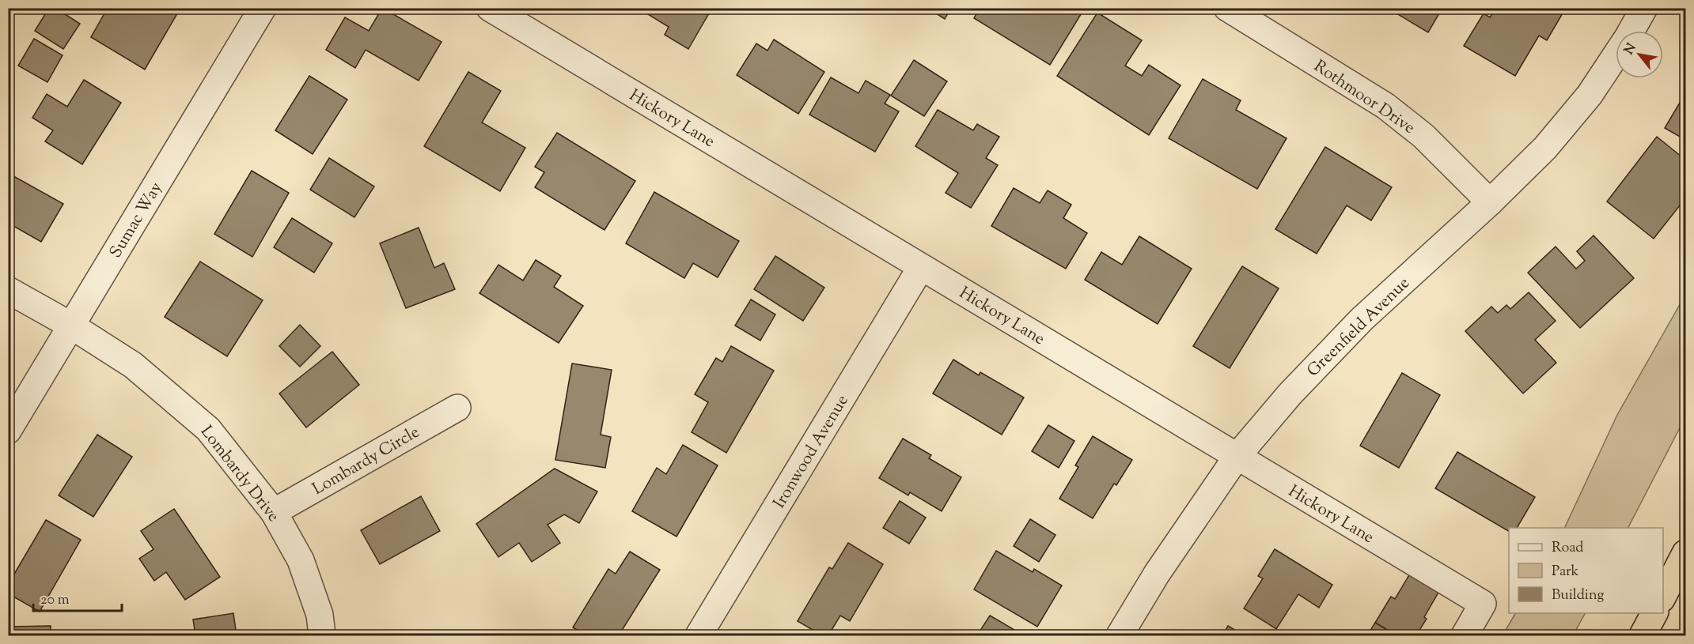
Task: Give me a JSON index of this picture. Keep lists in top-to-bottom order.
{
  "streets": {
    "street": [
      "Rothmoor Drive",
      "Hickory Lane",
      "Sumac Way",
      "Greenfield Avenue",
      "Ironwood Avenue",
      "Lombardy Circle",
      "Lombardy Drive"
    ]
  },
  "crossings": [
    ["Rothmoor Drive", "Greenfield Avenue"],
    ["Hickory Lane", "Greenfield Avenue"],
    ["Hickory Lane", "Ironwood Avenue"],
    ["Sumac Way", "Lombardy Drive"],
    ["Lombardy Circle", "Lombardy Drive"]
  ],
  "legend": ["Road", "Park", "Building"],
  "scale_bar": "20 m",
  "north": "top left"
}
